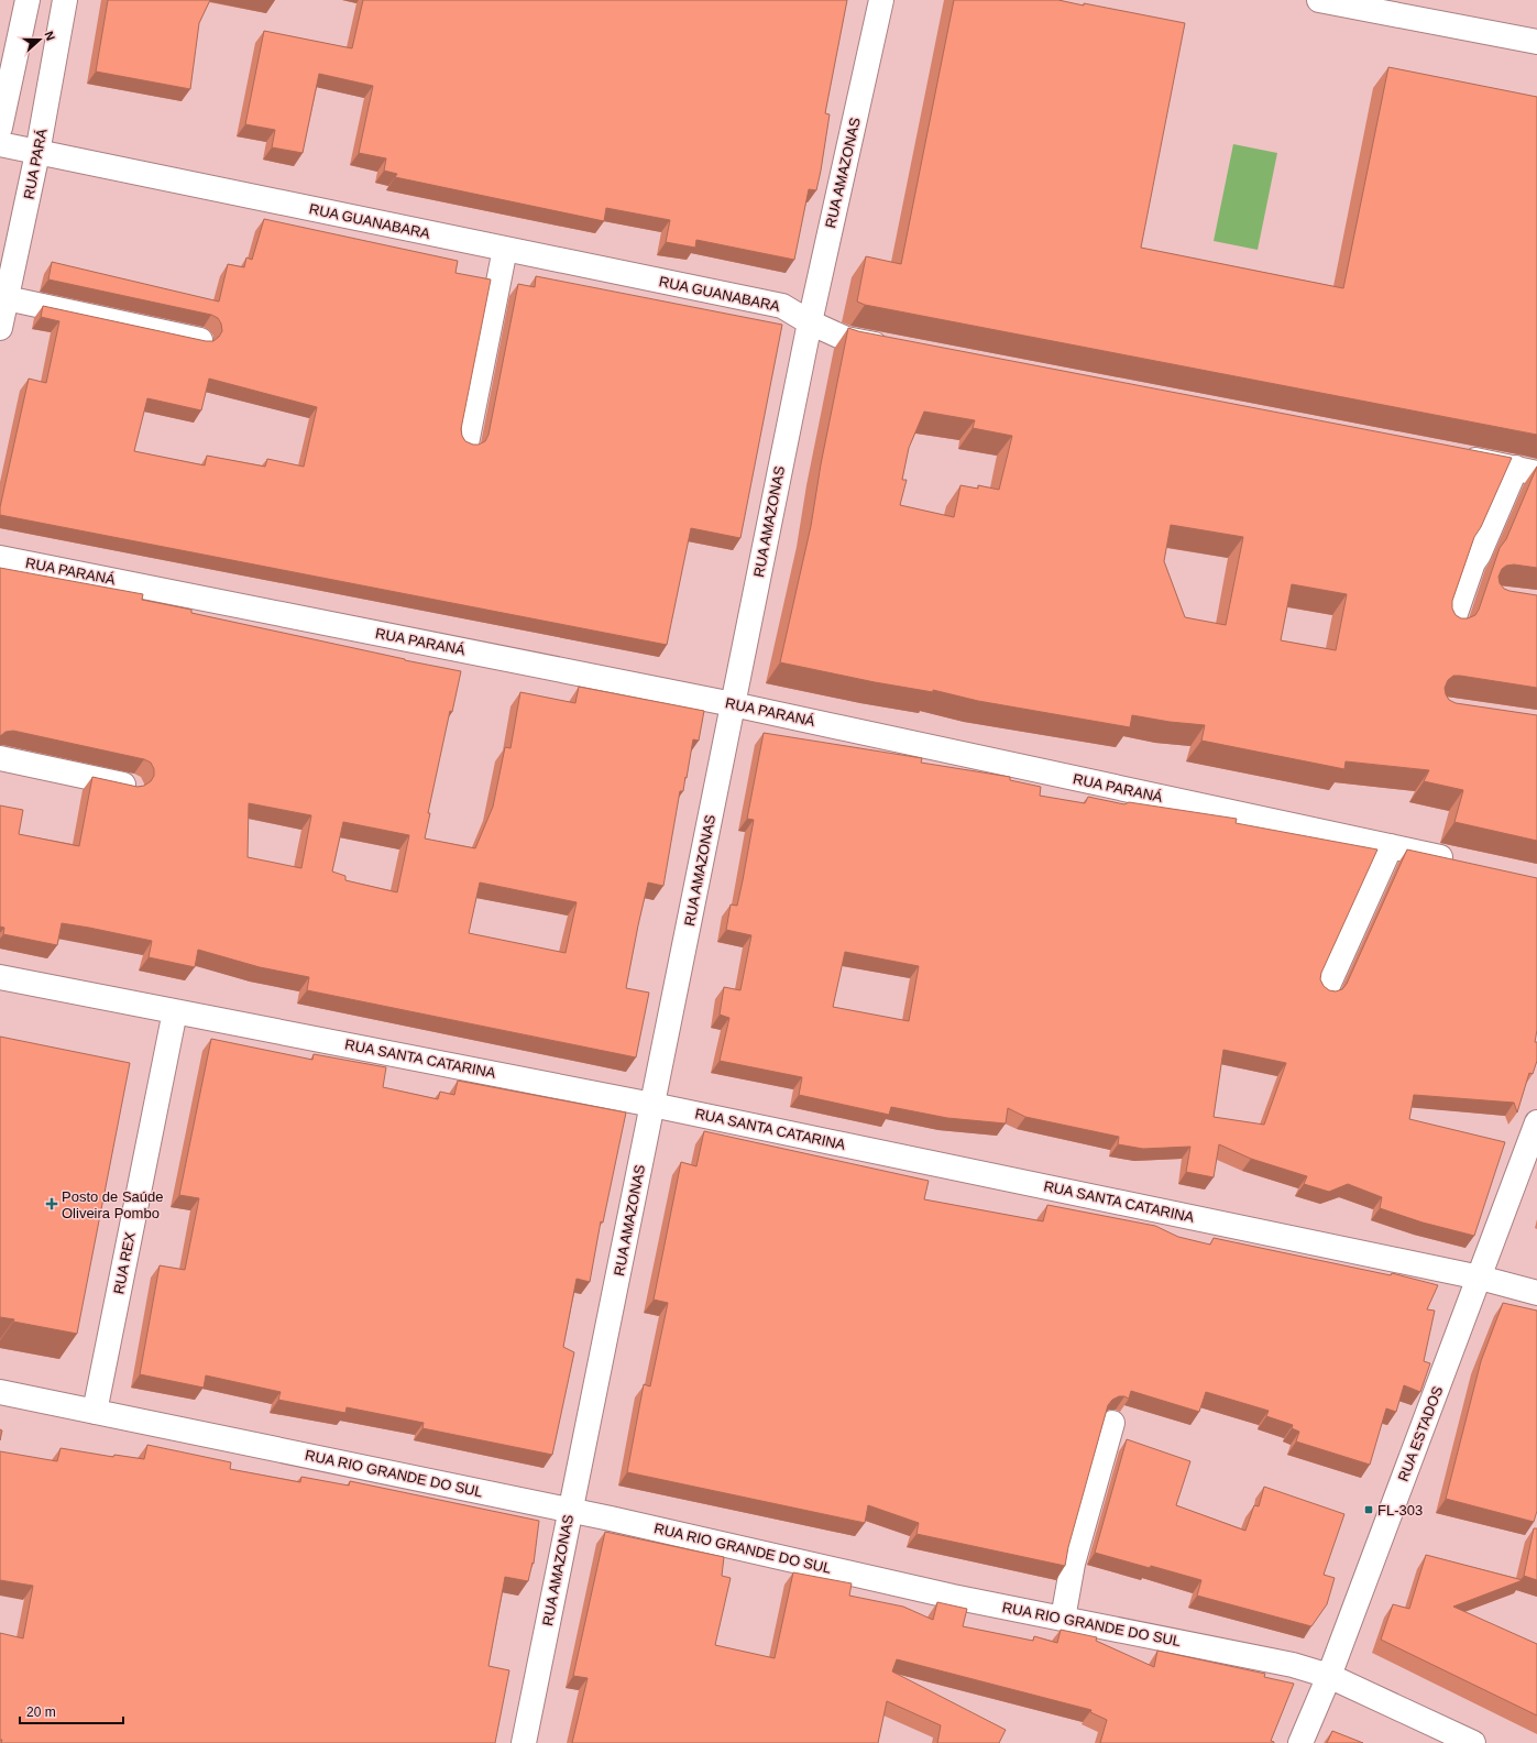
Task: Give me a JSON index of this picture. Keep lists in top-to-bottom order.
{
  "streets": {
    "street": [
      "RUA PARÁ",
      "RUA AMAZONAS",
      "RUA GUANABARA",
      "RUA PARANÁ",
      "RUA SANTA CATARINA",
      "RUA REX",
      "RUA ESTADOS",
      "RUA RIO GRANDE DO SUL"
    ]
  },
  "crossings": [
    ["RUA PARÁ", "RUA GUANABARA"],
    ["RUA AMAZONAS", "RUA GUANABARA"],
    ["RUA AMAZONAS", "RUA PARANÁ"],
    ["RUA AMAZONAS", "RUA SANTA CATARINA"],
    ["RUA AMAZONAS", "RUA RIO GRANDE DO SUL"],
    ["RUA SANTA CATARINA", "RUA REX"],
    ["RUA SANTA CATARINA", "RUA ESTADOS"],
    ["RUA REX", "RUA RIO GRANDE DO SUL"],
    ["RUA ESTADOS", "RUA RIO GRANDE DO SUL"]
  ],
  "places": {
    "health": ["Posto de Saúde Oliveira Pombo"],
    "transit": ["FL-303"]
  },
  "scale_bar": "20 m",
  "north": "right"
}
